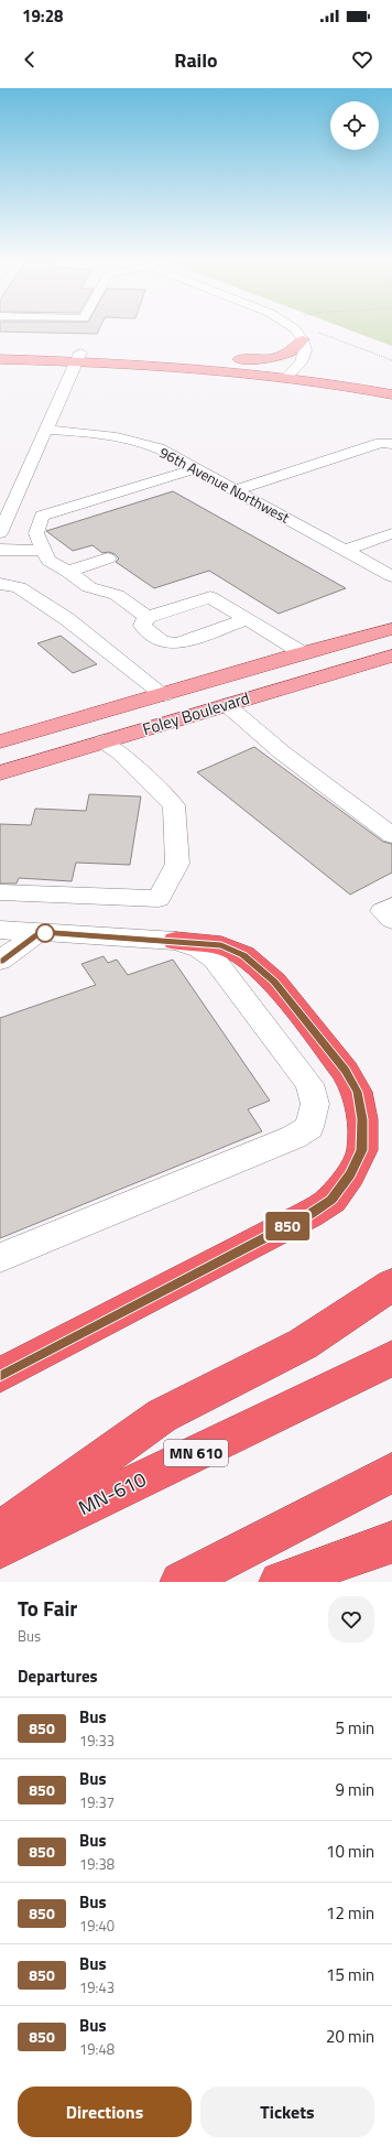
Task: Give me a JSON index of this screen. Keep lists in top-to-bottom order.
{
  "streets": {
    "highway": ["MN 610", "MN-610"],
    "main road": ["Foley Boulevard"],
    "street": ["96th Avenue Northwest"]
  },
  "lines": ["bus line 850"],
  "page": {
    "status": "19:28",
    "header": "Railo",
    "on_map": "850",
    "heading": [
      ["To Fair", "Bus"],
      "Departures"
    ],
    "list": [
      {
        "mark": "850",
        "name": "Bus",
        "note": "19:33",
        "value": "5 min"
      },
      {
        "mark": "850",
        "name": "Bus",
        "note": "19:37",
        "value": "9 min"
      },
      {
        "mark": "850",
        "name": "Bus",
        "note": "19:38",
        "value": "10 min"
      },
      {
        "mark": "850",
        "name": "Bus",
        "note": "19:40",
        "value": "12 min"
      },
      {
        "mark": "850",
        "name": "Bus",
        "note": "19:43",
        "value": "15 min"
      },
      {
        "mark": "850",
        "name": "Bus",
        "note": "19:48",
        "value": "20 min"
      }
    ],
    "buttons": ["Directions", "Tickets"]
  }
}
